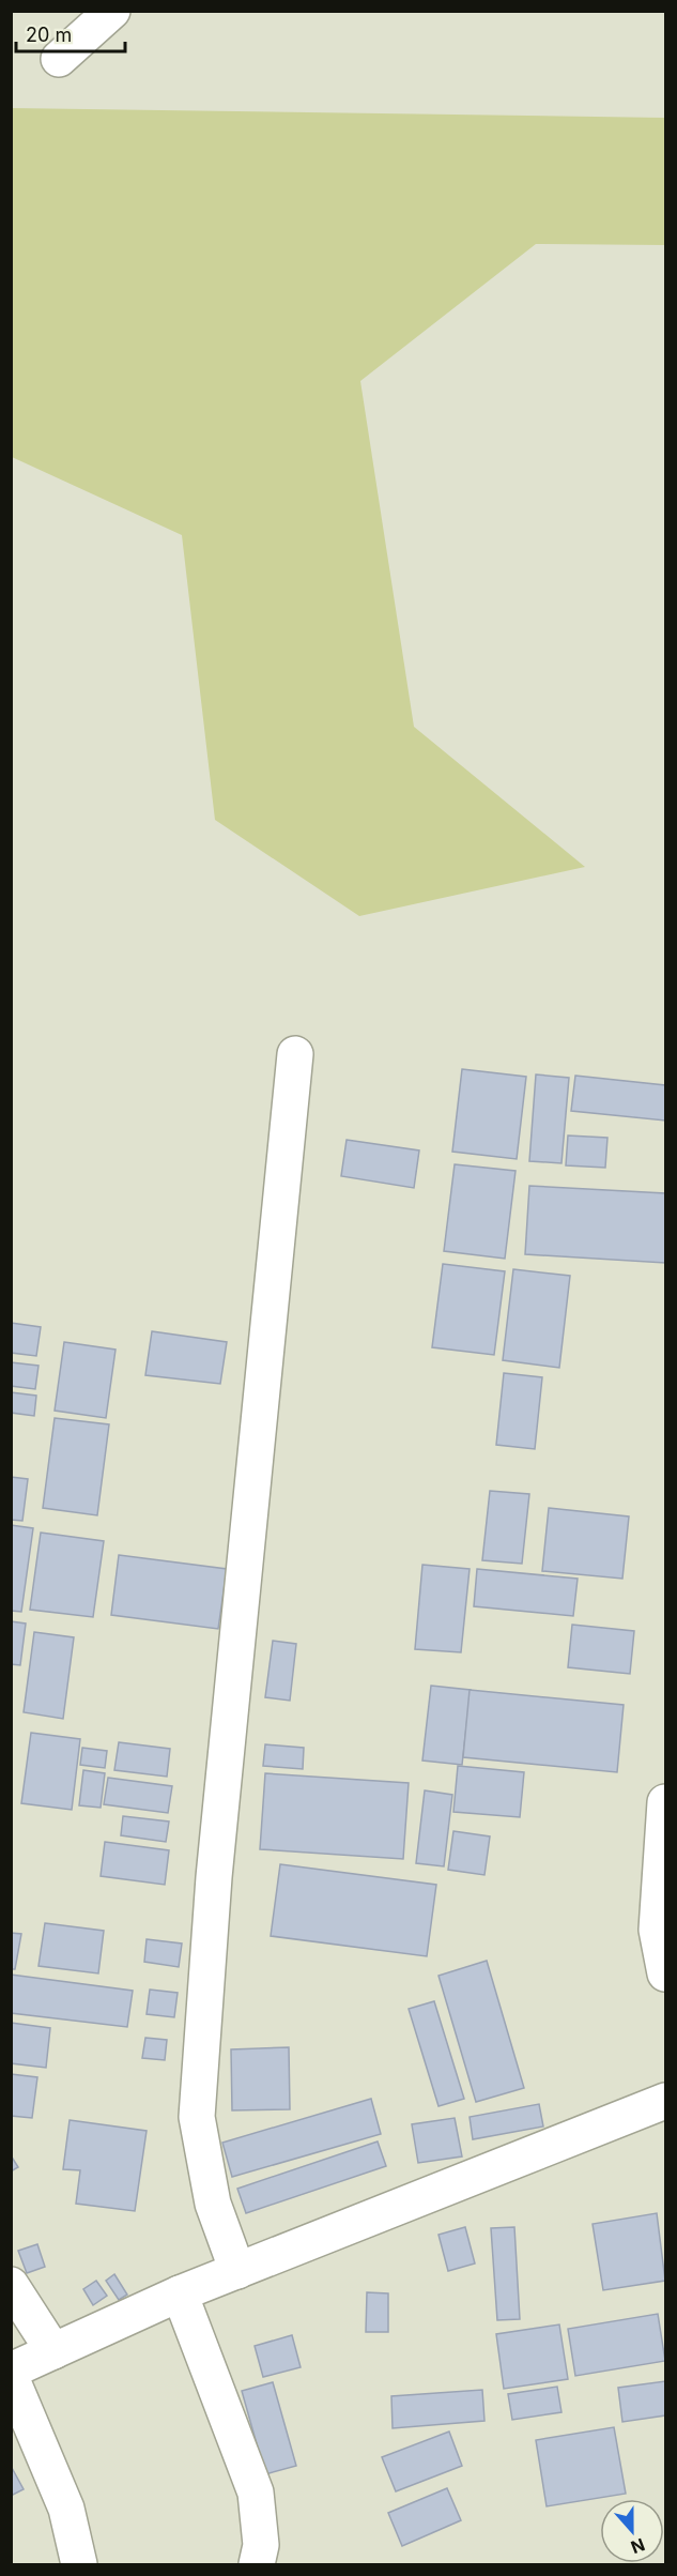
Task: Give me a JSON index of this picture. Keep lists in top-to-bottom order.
{
  "scale_bar": "20 m",
  "north": "bottom"
}
